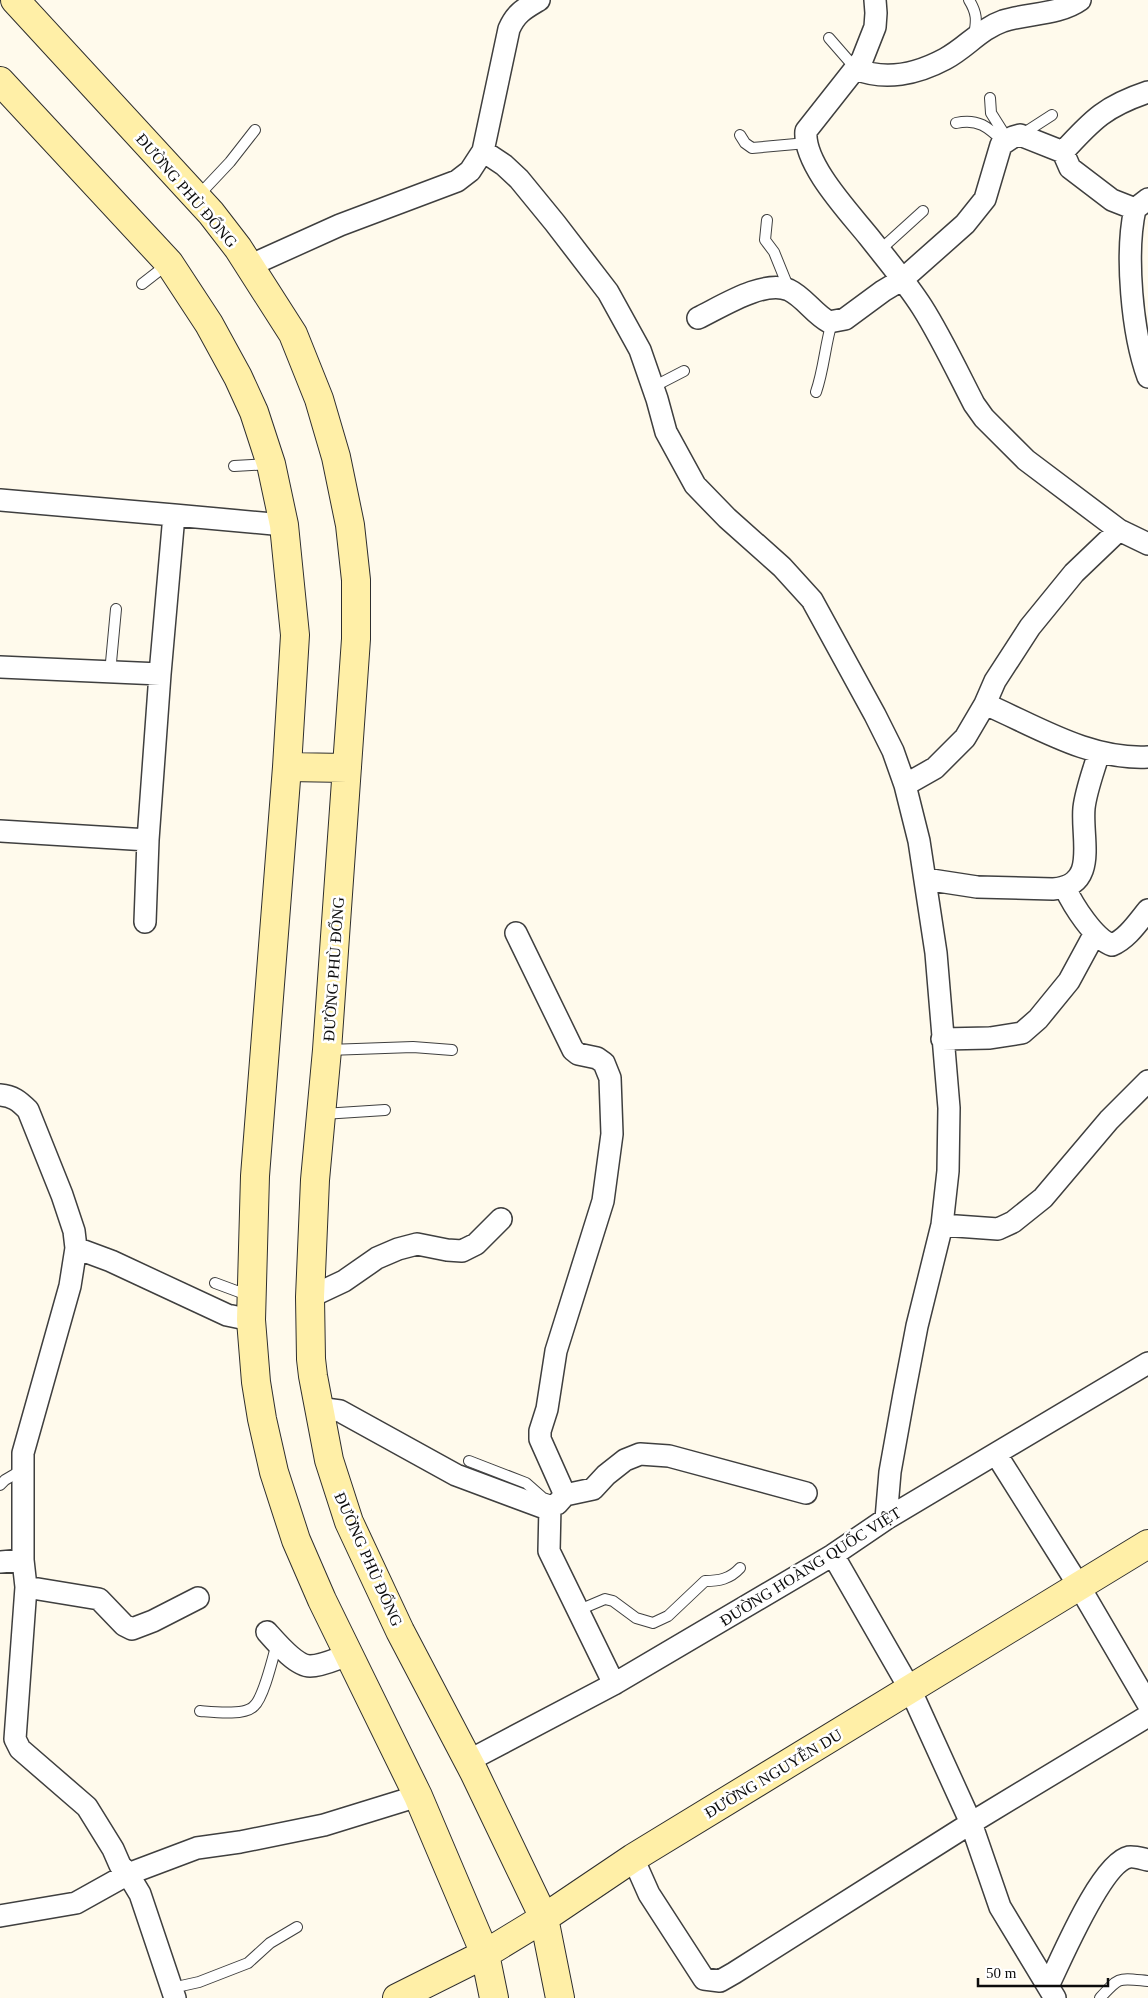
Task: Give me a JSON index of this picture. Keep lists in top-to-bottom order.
{
  "streets": {
    "main road": ["ĐƯỜNG PHÙ ĐỔNG", "ĐƯỜNG NGUYỄN DU"],
    "street": ["ĐƯỜNG HOÀNG QUỐC VIỆT"]
  },
  "crossings": [
    ["ĐƯỜNG PHÙ ĐỔNG", "ĐƯỜNG HOÀNG QUỐC VIỆT"],
    ["ĐƯỜNG PHÙ ĐỔNG", "ĐƯỜNG NGUYỄN DU"]
  ],
  "scale_bar": "50 m"
}
